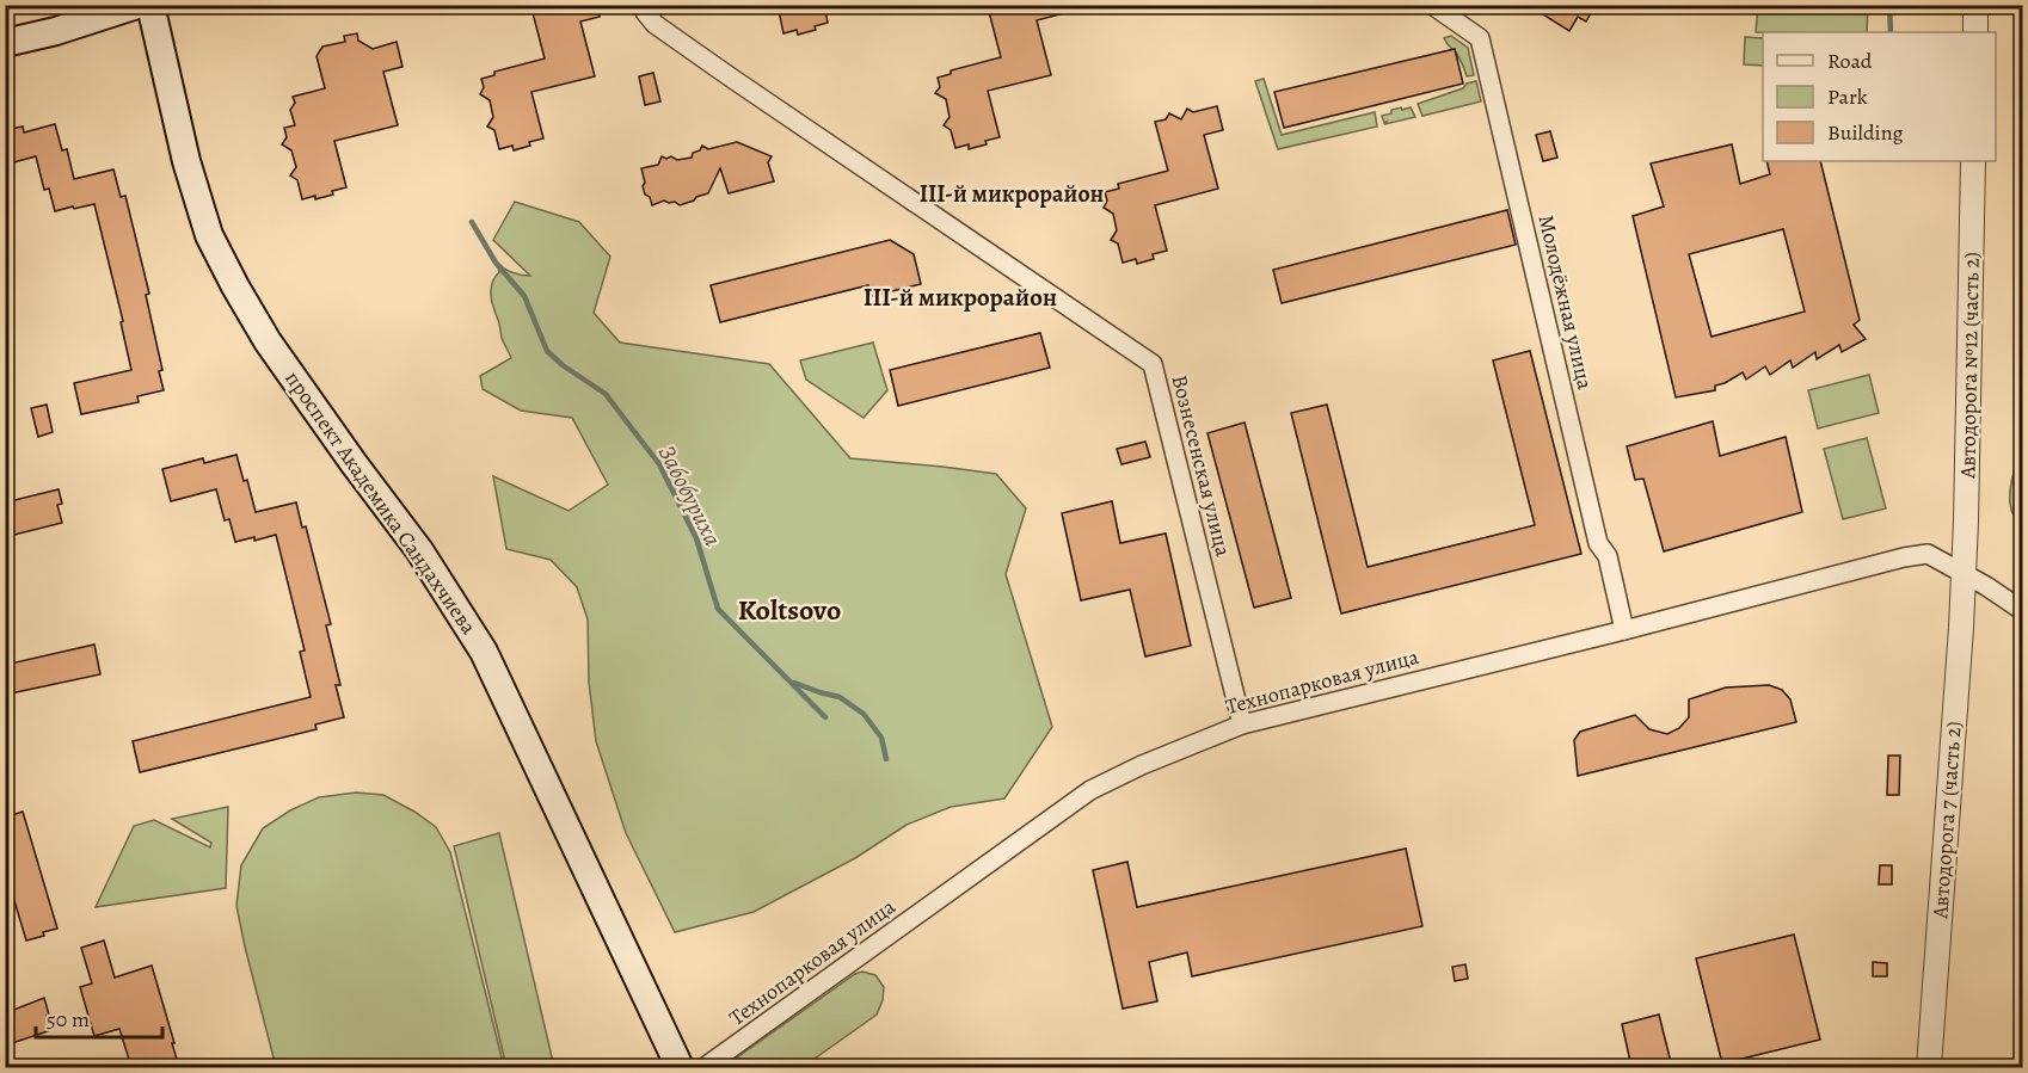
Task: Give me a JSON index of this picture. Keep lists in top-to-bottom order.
{
  "streets": {
    "main road": ["проспект Академика Сандахчиева"],
    "street": [
      "Молодёжная улица",
      "Автодорога №12 (часть 2)",
      "Вознесенская улица",
      "Технопарковая улица",
      "Автодорога 7 (часть 2)"
    ]
  },
  "crossings": [
    ["Молодёжная улица", "Технопарковая улица"],
    ["Автодорога №12 (часть 2)", "Технопарковая улица"],
    ["Автодорога №12 (часть 2)", "Автодорога 7 (часть 2)"],
    ["Вознесенская улица", "Технопарковая улица"],
    ["Технопарковая улица", "Автодорога 7 (часть 2)"]
  ],
  "districts": ["III-й микрорайон", "III-й микрорайон", "Koltsovo"],
  "water": ["Забобуриха"],
  "legend": ["Road", "Park", "Building"],
  "scale_bar": "50 m"
}
